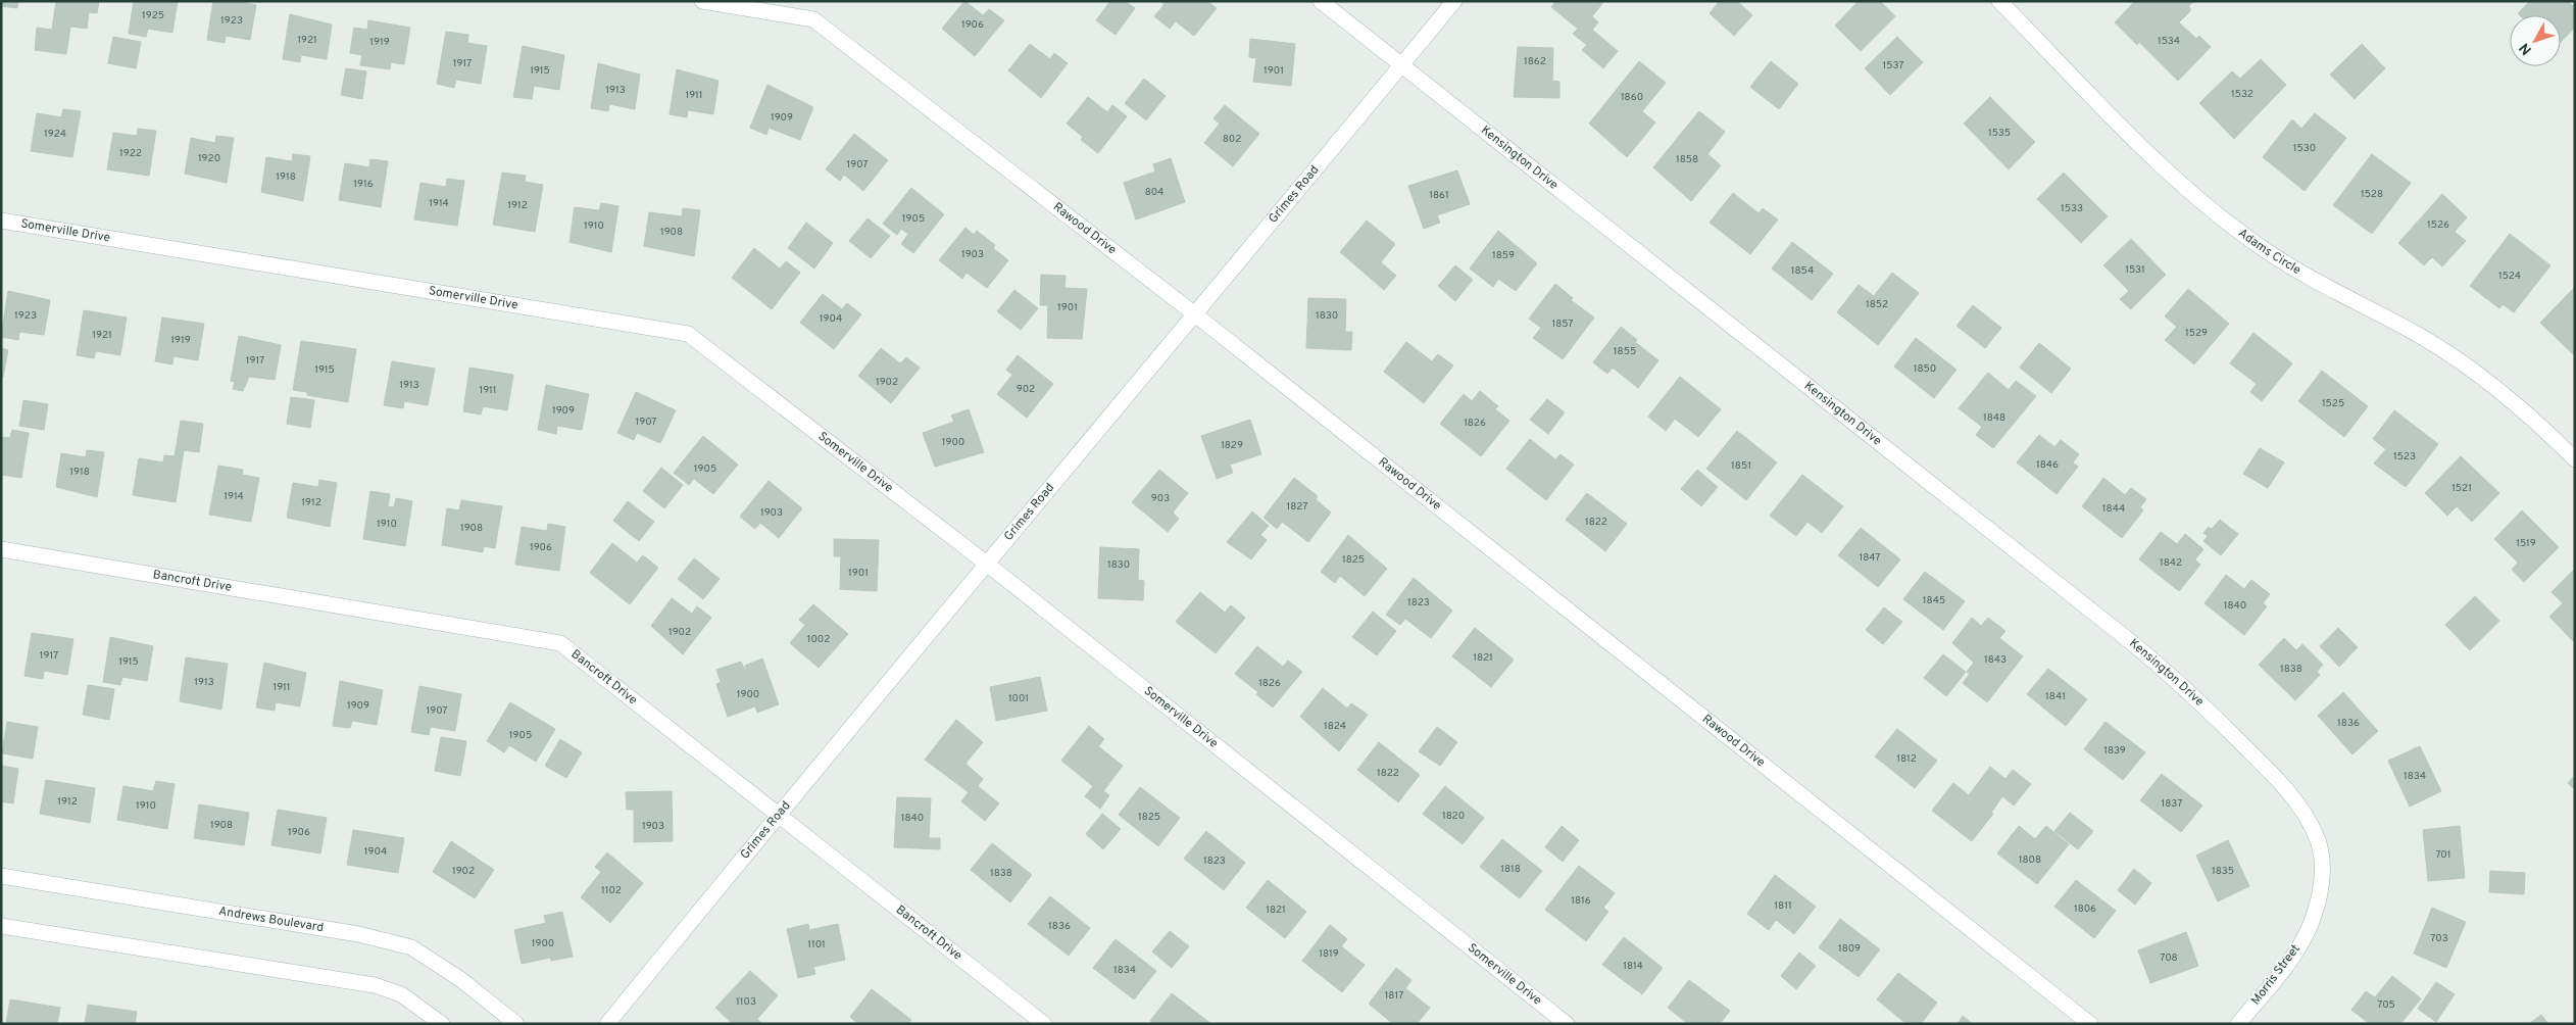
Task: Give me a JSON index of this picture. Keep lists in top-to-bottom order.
{
  "streets": {
    "street": [
      "Kensington Drive",
      "Grimes Road",
      "Rawood Drive",
      "Somerville Drive",
      "Adams Circle",
      "Bancroft Drive",
      "Andrews Boulevard",
      "Morris Street"
    ]
  },
  "crossings": [
    ["Kensington Drive", "Grimes Road"],
    ["Kensington Drive", "Morris Street"],
    ["Grimes Road", "Rawood Drive"],
    ["Grimes Road", "Somerville Drive"],
    ["Grimes Road", "Bancroft Drive"]
  ],
  "house_numbers": [
    "1925",
    "1923",
    "1906",
    "1921",
    "1534",
    "1919",
    "1862",
    "1917",
    "1537",
    "1915",
    "1901",
    "1913",
    "1532",
    "1911",
    "1860",
    "1909",
    "1535",
    "1924",
    "802",
    "1530",
    "1922",
    "1920",
    "1858",
    "1907",
    "1918",
    "1916",
    "804",
    "1528",
    "1861",
    "1914",
    "1912",
    "1533",
    "1905",
    "1526",
    "1910",
    "1908",
    "1903",
    "1859",
    "1531",
    "1854",
    "1524",
    "1852",
    "1901",
    "1923",
    "1830",
    "1904",
    "1857",
    "1529",
    "1921",
    "1919",
    "1855",
    "1917",
    "1850",
    "1915",
    "1902",
    "1913",
    "902",
    "1911",
    "1525",
    "1909",
    "1848",
    "1907",
    "1826",
    "1900",
    "1829",
    "1523",
    "1846",
    "1851",
    "1905",
    "1918",
    "1521",
    "1914",
    "903",
    "1912",
    "1827",
    "1844",
    "1903",
    "1822",
    "1910",
    "1908",
    "1519",
    "1906",
    "1847",
    "1825",
    "1842",
    "1830",
    "1901",
    "1845",
    "1823",
    "1840",
    "1902",
    "1002",
    "1917",
    "1821",
    "1843",
    "1915",
    "1838",
    "1913",
    "1826",
    "1911",
    "1900",
    "1841",
    "1001",
    "1909",
    "1907",
    "1836",
    "1824",
    "1905",
    "1839",
    "1812",
    "1822",
    "1834",
    "1912",
    "1837",
    "1910",
    "1820",
    "1825",
    "1840",
    "1908",
    "1903",
    "1906",
    "1904",
    "701",
    "1808",
    "1823",
    "1818",
    "1902",
    "1835",
    "1838",
    "1102",
    "1816",
    "1811",
    "1806",
    "1821",
    "1836",
    "703",
    "1900",
    "1101",
    "1809",
    "1819",
    "708",
    "1814",
    "1834",
    "1817",
    "1103",
    "705"
  ],
  "north": "bottom left"
}
